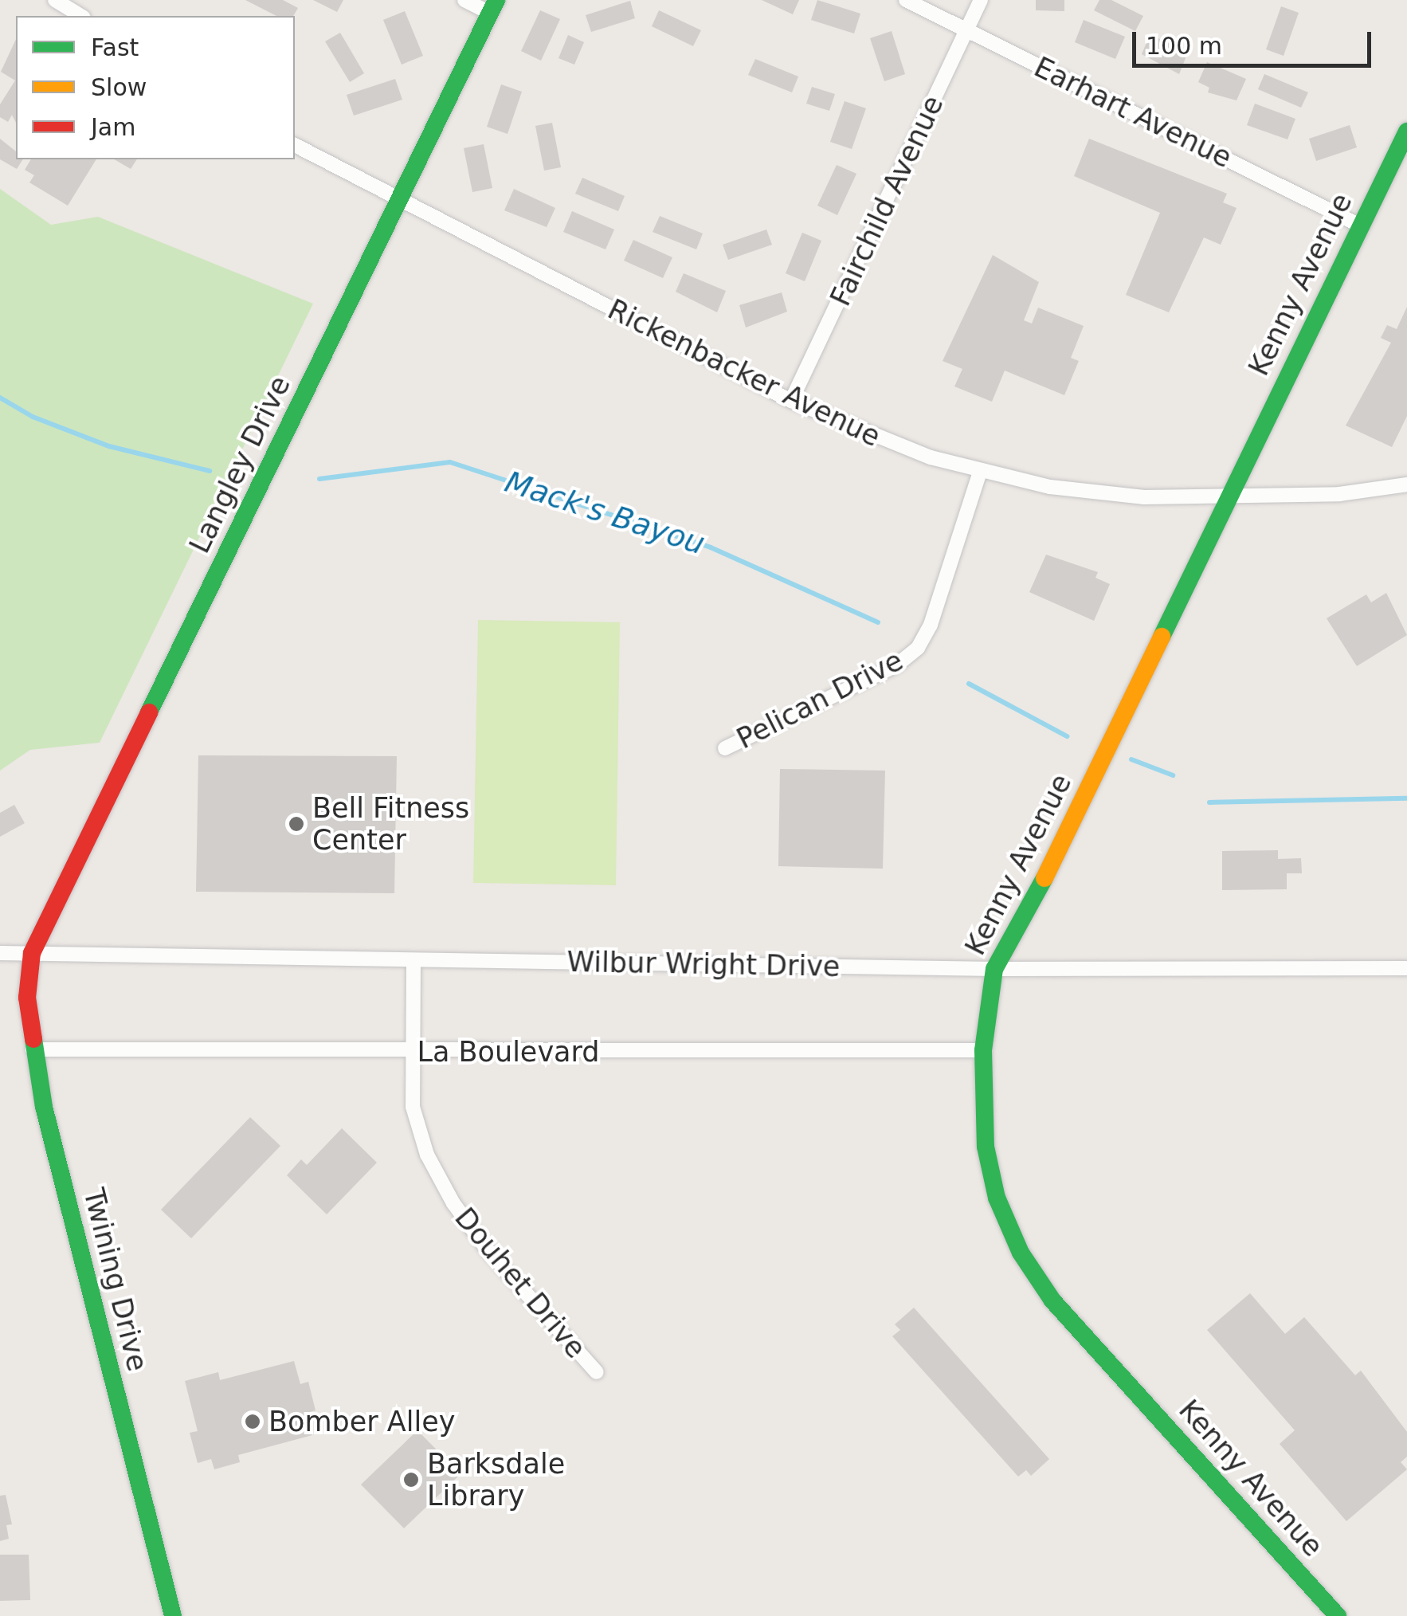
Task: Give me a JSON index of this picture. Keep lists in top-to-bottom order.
{
  "streets": {
    "street": [
      "Earhart Avenue",
      "Fairchild Avenue",
      "Kenny Avenue",
      "Rickenbacker Avenue",
      "Langley Drive",
      "Pelican Drive",
      "Wilbur Wright Drive",
      "La Boulevard",
      "Twining Drive",
      "Douhet Drive"
    ]
  },
  "crossings": [
    ["Earhart Avenue", "Fairchild Avenue"],
    ["Earhart Avenue", "Kenny Avenue"],
    ["Fairchild Avenue", "Rickenbacker Avenue"],
    ["Kenny Avenue", "Rickenbacker Avenue"],
    ["Kenny Avenue", "Wilbur Wright Drive"],
    ["Kenny Avenue", "La Boulevard"],
    ["Rickenbacker Avenue", "Langley Drive"],
    ["Rickenbacker Avenue", "Pelican Drive"],
    ["Langley Drive", "Wilbur Wright Drive"],
    ["Langley Drive", "Twining Drive"],
    ["Wilbur Wright Drive", "Twining Drive"],
    ["Wilbur Wright Drive", "Douhet Drive"],
    ["La Boulevard", "Twining Drive"],
    ["La Boulevard", "Douhet Drive"]
  ],
  "water": ["Mack's Bayou"],
  "places": ["Bell Fitness Center", "Bomber Alley", "Barksdale Library"],
  "legend": ["Fast", "Slow", "Jam"],
  "scale_bar": "100 m"
}
